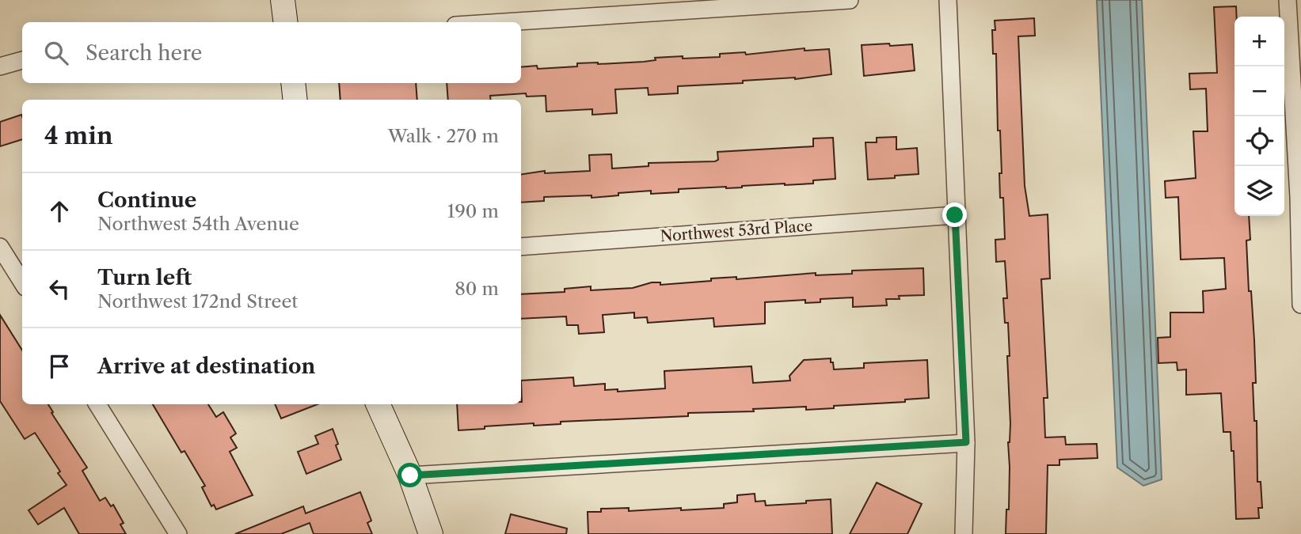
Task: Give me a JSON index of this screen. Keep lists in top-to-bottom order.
{
  "streets": {
    "street": ["Northwest 53rd Place"]
  },
  "page": {
    "map_buttons": ["+", "−"],
    "search": "Search here",
    "heading": ["4 min", "Walk · 270 m"],
    "list": [
      ["Continue", "Northwest 54th Avenue", "190 m"],
      ["Turn left", "Northwest 172nd Street", "80 m"],
      "Arrive at destination"
    ]
  }
}
